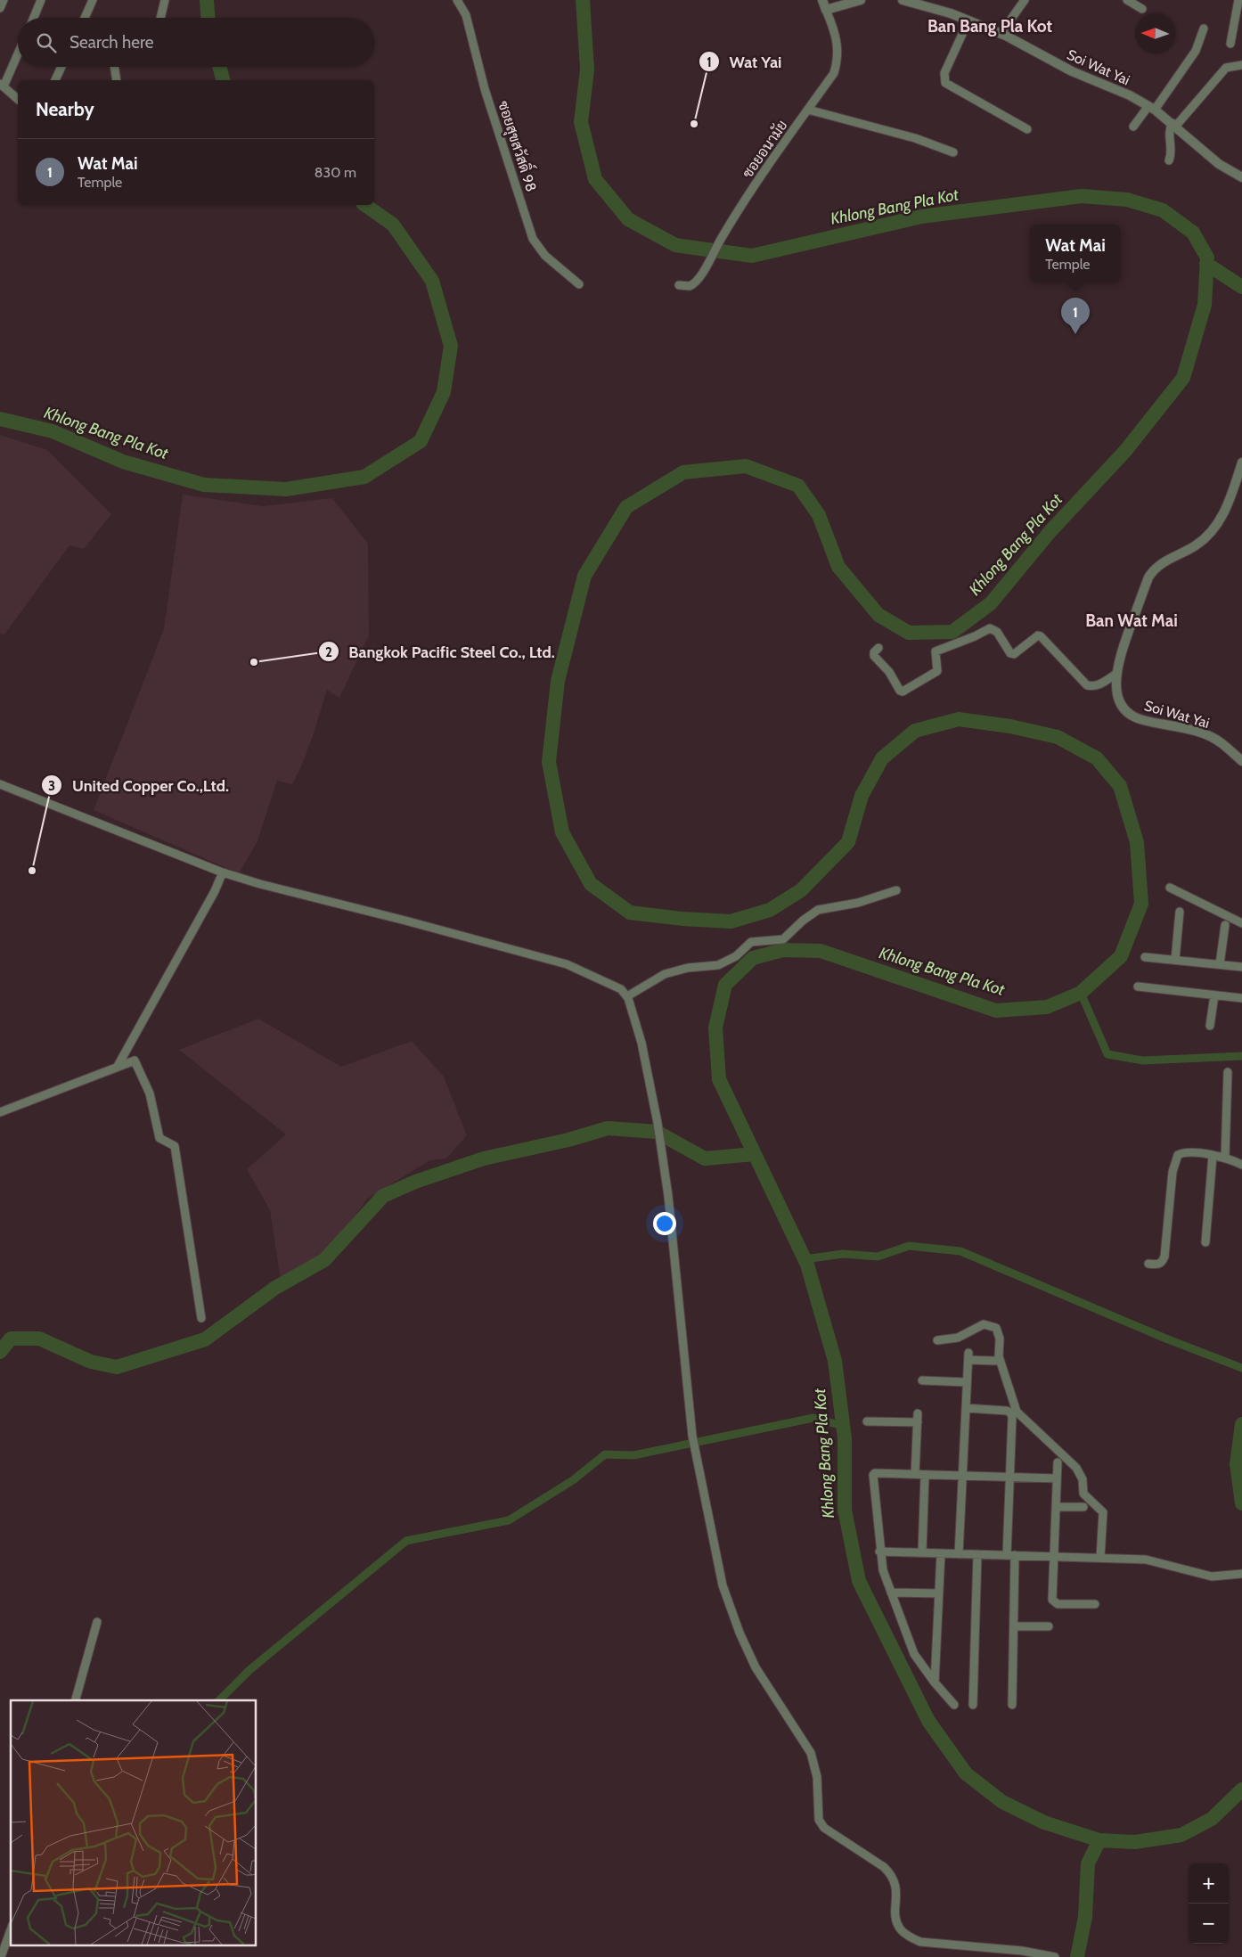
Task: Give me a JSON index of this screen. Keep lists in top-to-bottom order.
{
  "streets": {
    "street": ["Soi Wat Yai", "ซอยสุขสวัสดิ์ 98", "ซอยอนามัย"]
  },
  "districts": ["Ban Bang Pla Kot", "Ban Wat Mai"],
  "water": ["Khlong Bang Pla Kot"],
  "places": ["Wat Yai", "Bangkok Pacific Steel Co., Ltd.", "United Copper Co.,Ltd."],
  "north": "left",
  "page": {
    "search": "Search here",
    "heading": "Nearby",
    "list": [
      {
        "mark": "1",
        "name": "Wat Mai",
        "note": "Temple",
        "value": "830 m"
      }
    ],
    "popup": ["Wat Mai", "Temple"],
    "pins": "1",
    "map_buttons": ["+", "−"]
  }
}
